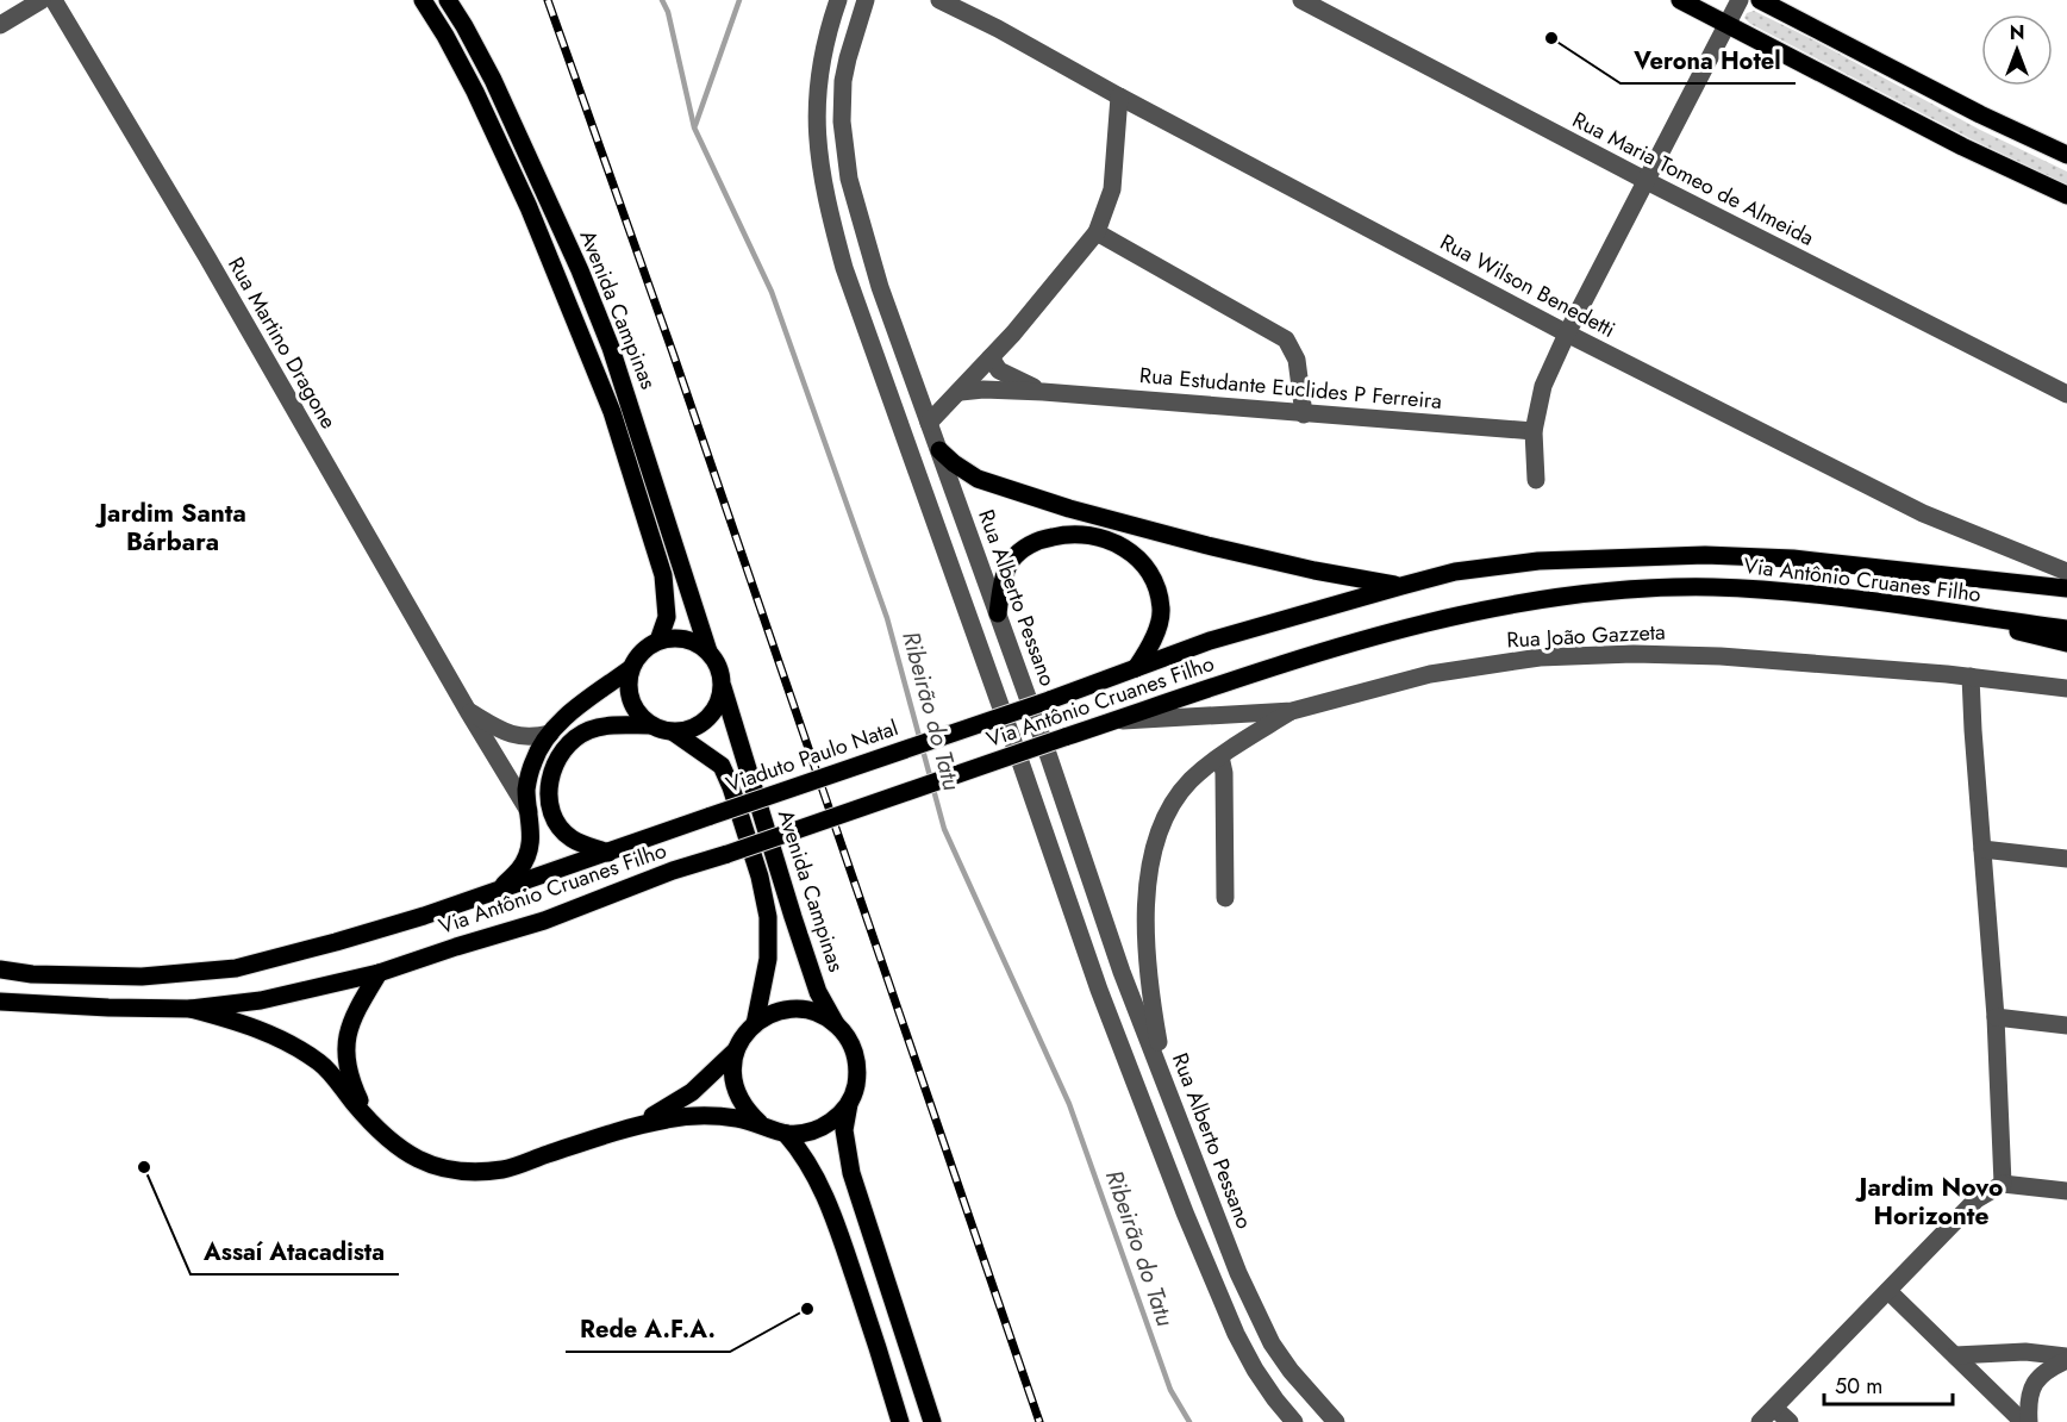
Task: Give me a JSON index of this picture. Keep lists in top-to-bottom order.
{
  "streets": {
    "main road": [
      "Avenida Campinas",
      "Rua Martino Dragone",
      "Via Antônio Cruanes Filho",
      "Viaduto Paulo Natal"
    ],
    "street": [
      "Rua Maria Tomeo de Almeida",
      "Rua Wilson Benedetti",
      "Rua Estudante Euclides P Ferreira",
      "Rua Alberto Pessano",
      "Rua João Gazzeta"
    ]
  },
  "crossings": [
    ["Avenida Campinas", "Rua Martino Dragone"],
    ["Rua Martino Dragone", "Via Antônio Cruanes Filho"],
    ["Via Antônio Cruanes Filho", "Rua João Gazzeta"],
    ["Via Antônio Cruanes Filho", "Viaduto Paulo Natal"]
  ],
  "districts": ["Jardim Santa Bárbara", "Jardim Novo Horizonte"],
  "water": ["Ribeirão do Tatu"],
  "places": ["Verona Hotel", "Assaí Atacadista", "Rede A.F.A."],
  "scale_bar": "50 m",
  "north": "top"
}
